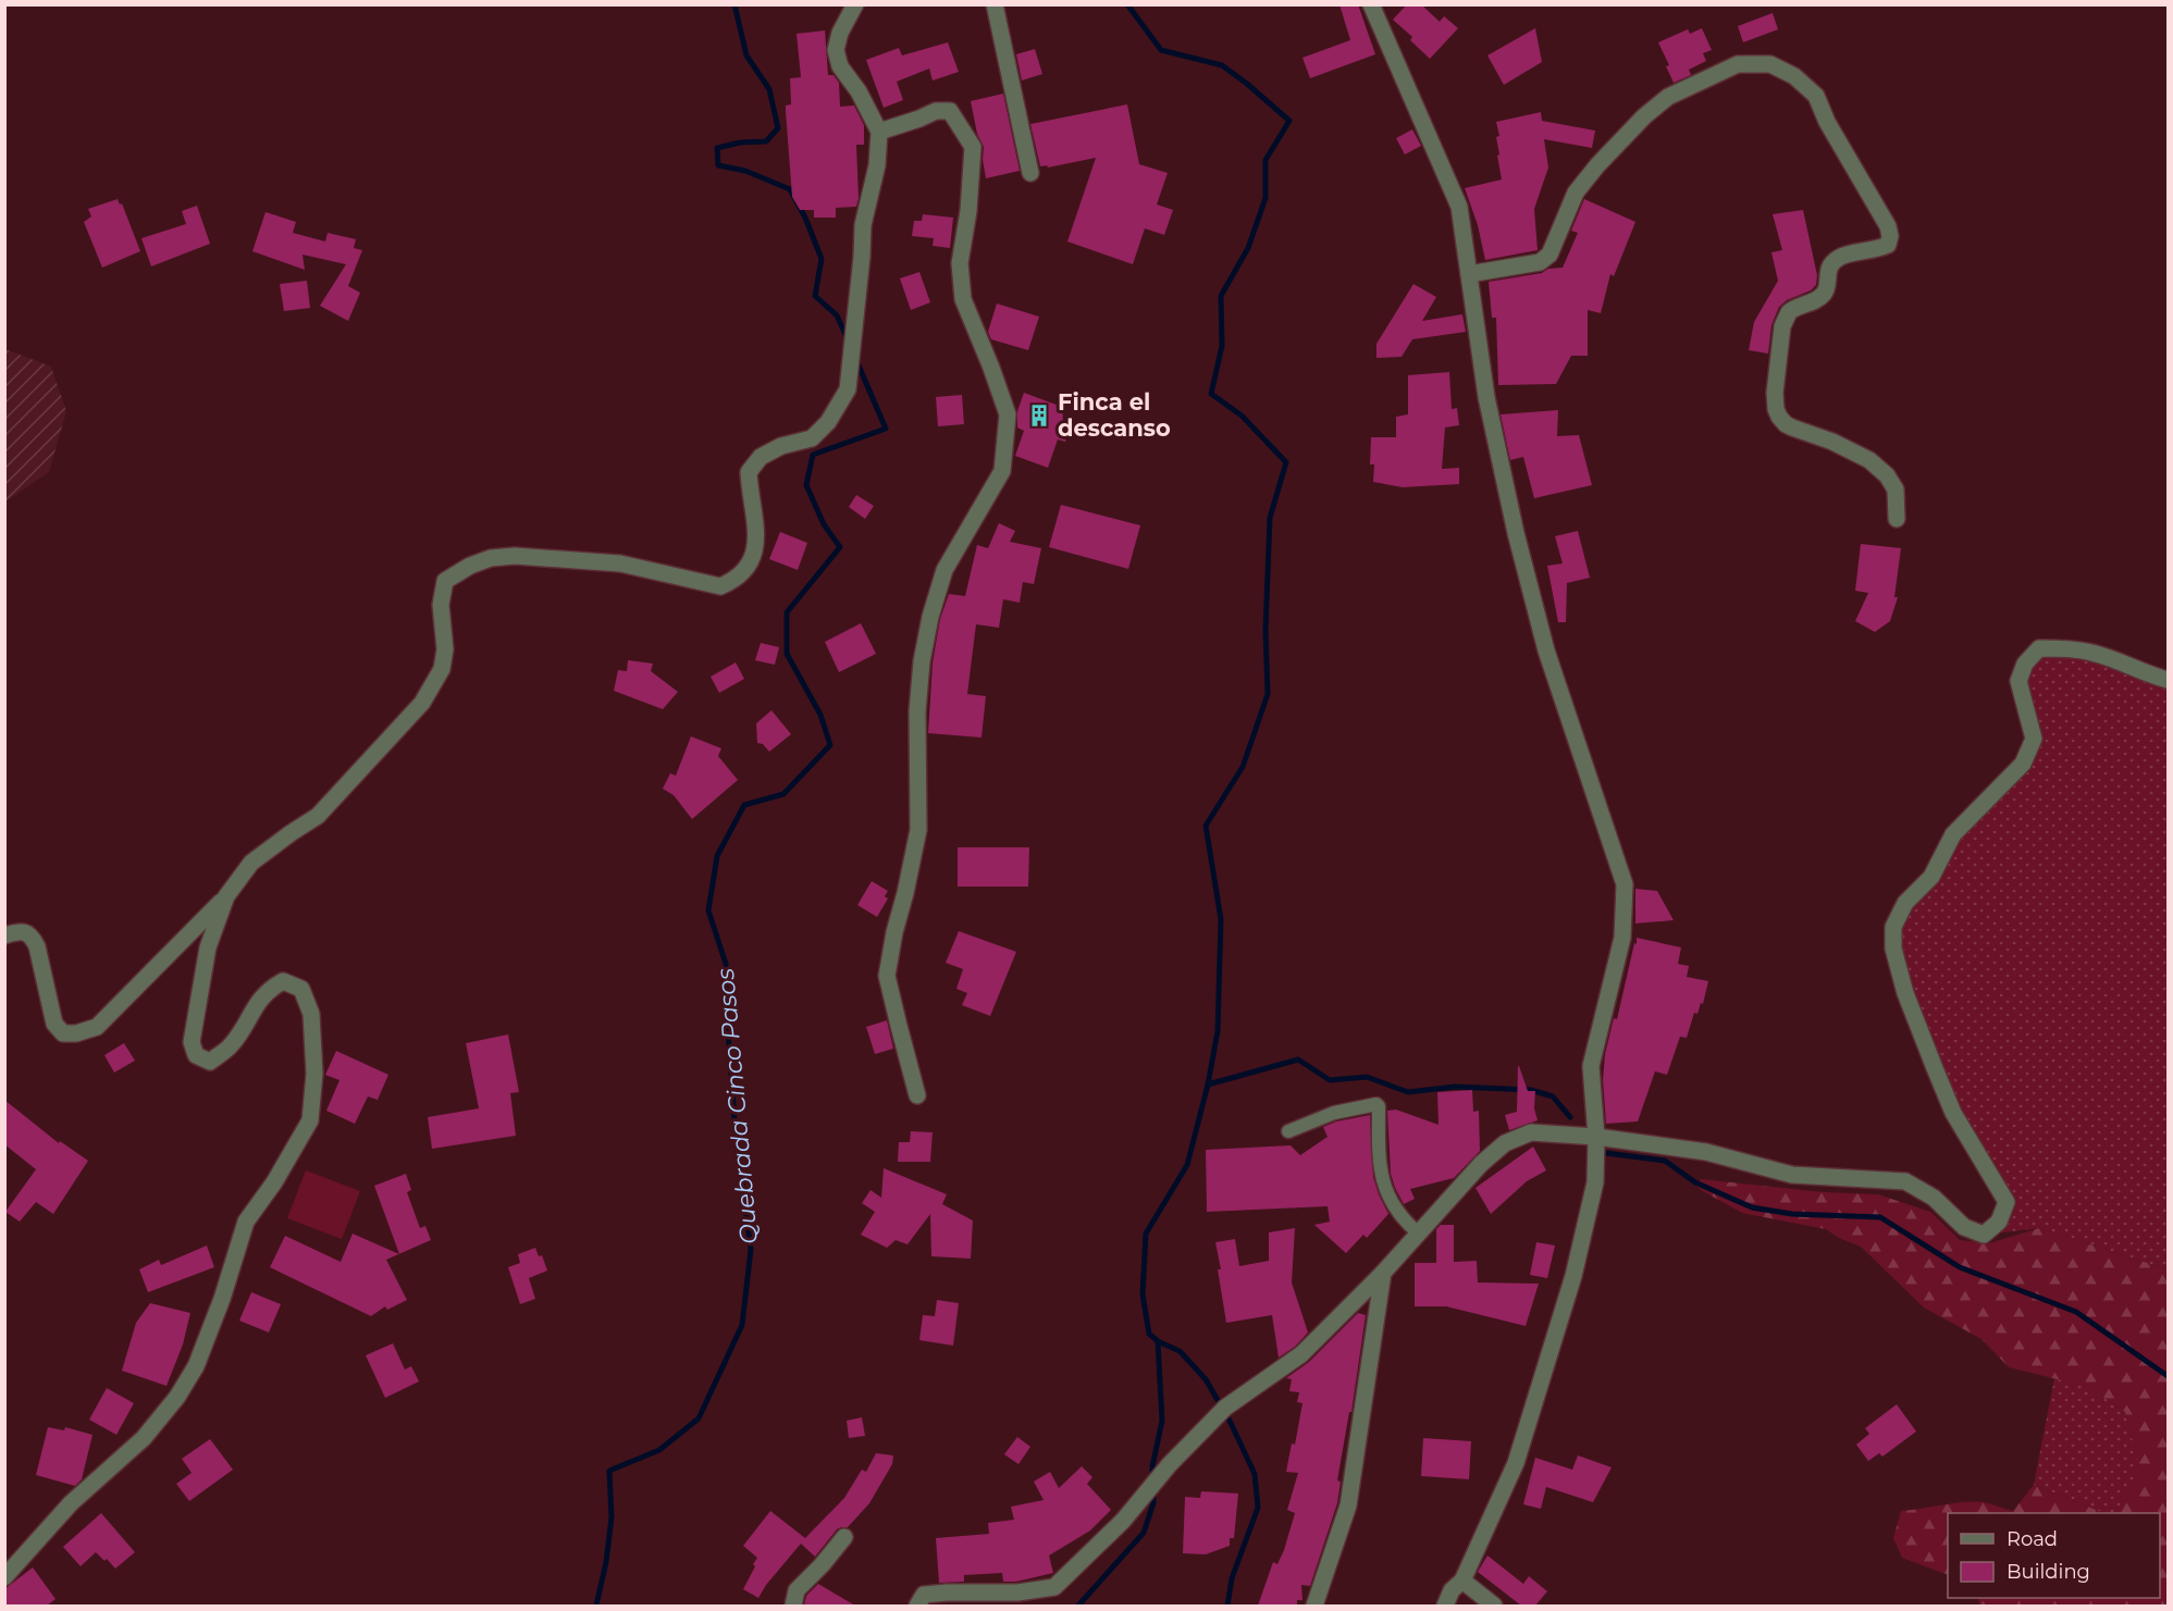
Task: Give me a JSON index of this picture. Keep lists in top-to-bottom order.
{
  "water": ["Quebrada Cinco Pasos"],
  "places": {
    "building": ["Finca el descanso"]
  },
  "legend": ["Road", "Building"]
}
